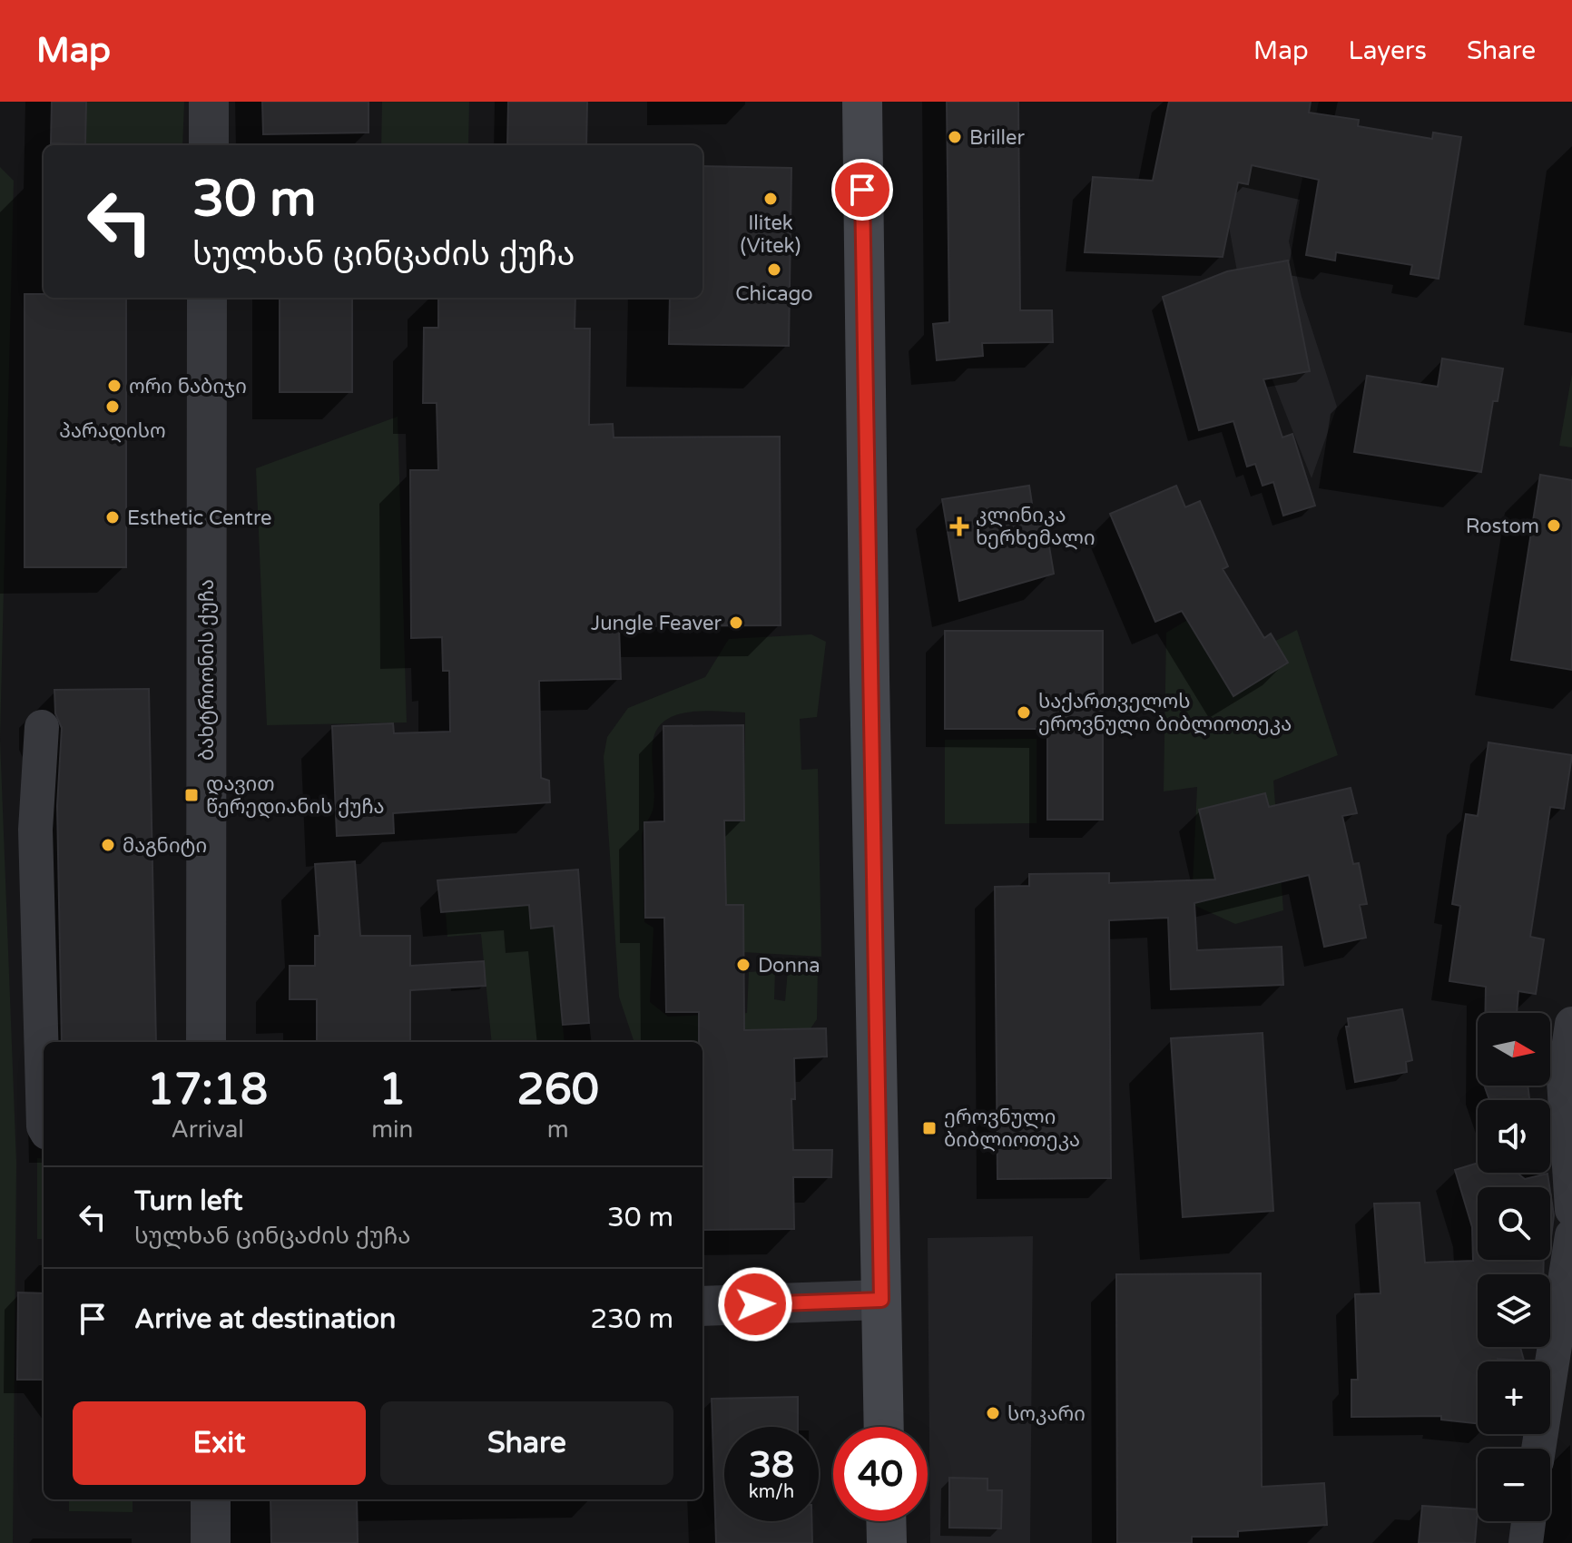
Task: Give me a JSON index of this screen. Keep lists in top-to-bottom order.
{
  "streets": {
    "street": ["ბახტრიონის ქუჩა"]
  },
  "places": {
    "other": [
      "Briller",
      "Ilitek (Vitek)",
      "Chicago",
      "ორი ნაბიჯი",
      "პარადისო",
      "Esthetic Centre",
      "Rostom",
      "Jungle Feaver",
      "საქართველოს ეროვნული ბიბლიოთეკა",
      "მაგნიტი",
      "Donna",
      "სოკარი"
    ],
    "health": ["კლინიკა ხერხემალი"],
    "transit": ["დავით წერედიანის ქუჩა", "ეროვნული ბიბლიოთეკა"]
  },
  "north": "right",
  "page": {
    "header": "Map",
    "nav": ["Map", "Layers", "Share"],
    "turn": ["30 m", "სულხან ცინცაძის ქუჩა"],
    "map_buttons": ["+", "−"],
    "eta": [
      "17:18",
      "Arrival",
      "1",
      "min",
      "260",
      "m"
    ],
    "list": [
      {
        "name": "Turn left",
        "note": "სულხან ცინცაძის ქუჩა",
        "value": "30 m"
      },
      {
        "name": "Arrive at destination",
        "value": "230 m"
      }
    ],
    "buttons": ["Exit", "Share"],
    "speed": "38 km/h",
    "limit": "40"
  }
}
